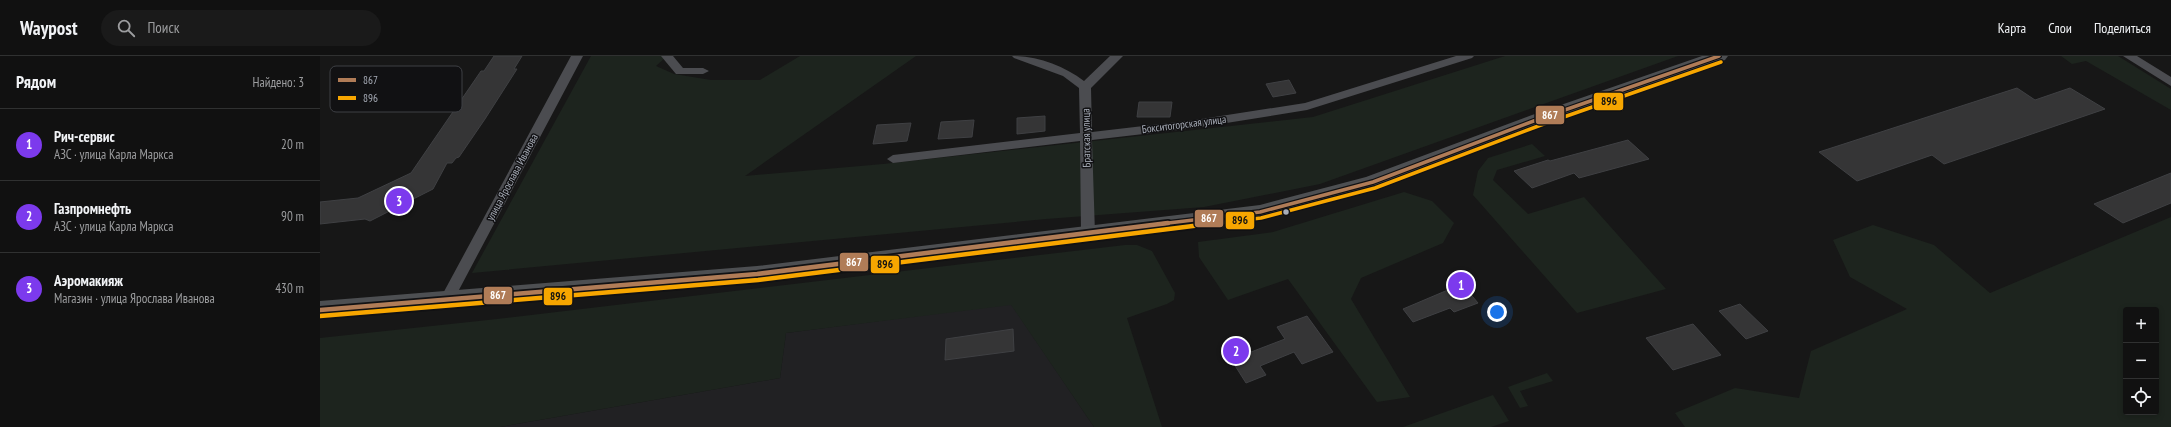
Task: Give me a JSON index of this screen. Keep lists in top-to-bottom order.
{
  "streets": {
    "street": ["Бокситогорская улица", "Братская улица", "улица Ярослава Иванова"]
  },
  "crossings": [
    ["Бокситогорская улица", "Братская улица"]
  ],
  "lines": ["transit line 867", "transit line 896"],
  "legend": ["867", "896"],
  "page": {
    "header": "Waypost",
    "search": "Поиск",
    "nav": ["Карта", "Слои", "Поделиться"],
    "heading": ["Рядом", "Найдено: 3"],
    "list": [
      {
        "mark": "1",
        "name": "Рич-сервис",
        "note": "АЗС · улица Карла Маркса",
        "value": "20 m"
      },
      {
        "mark": "2",
        "name": "Газпромнефть",
        "note": "АЗС · улица Карла Маркса",
        "value": "90 m"
      },
      {
        "mark": "3",
        "name": "Аэромакияж",
        "note": "Магазин · улица Ярослава Иванова",
        "value": "430 m"
      }
    ],
    "pins": ["3", "1", "2"],
    "map_buttons": ["+", "−"]
  }
}
